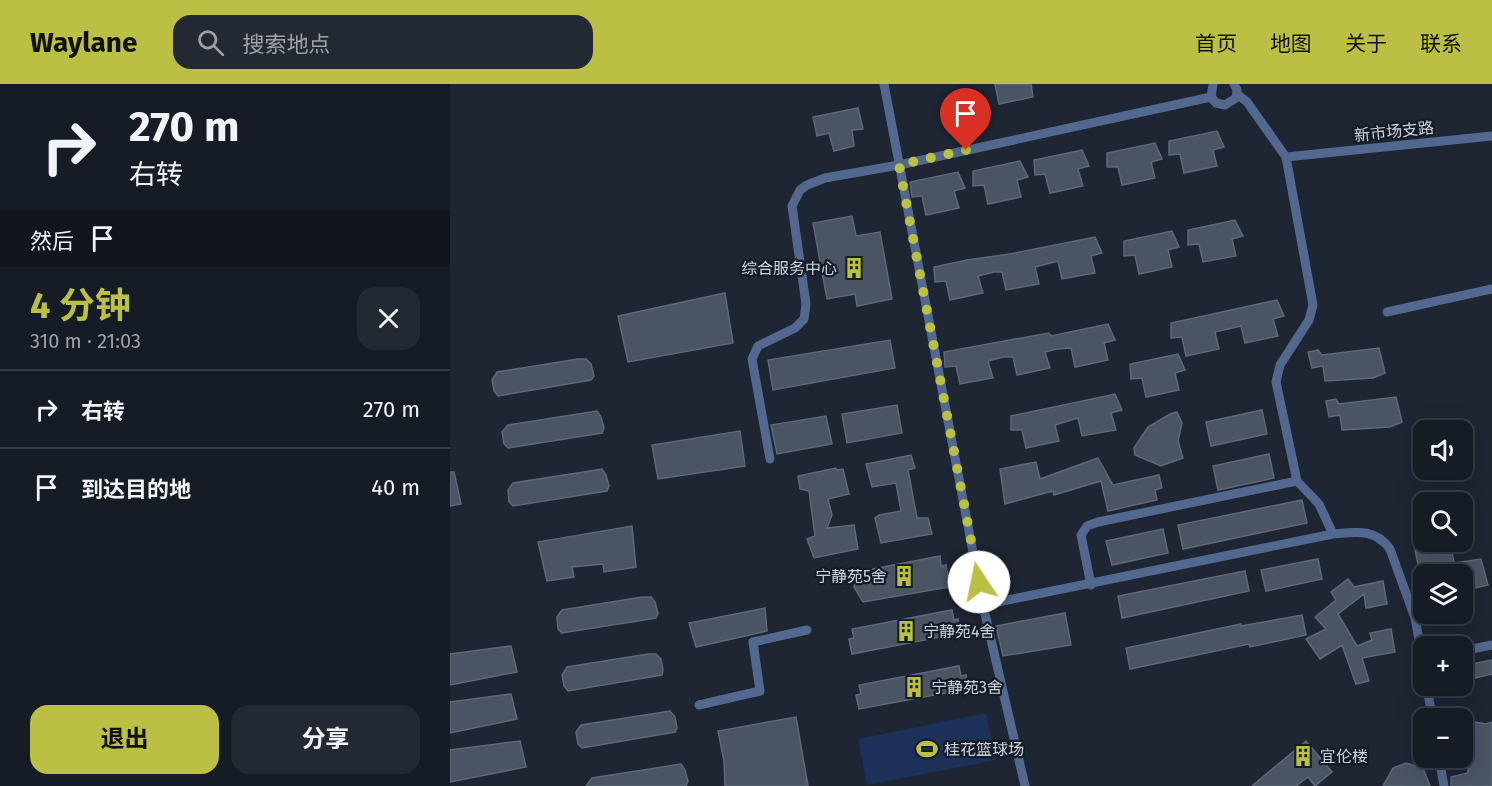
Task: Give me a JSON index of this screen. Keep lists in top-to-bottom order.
{
  "streets": {
    "street": ["新市场支路"]
  },
  "places": {
    "building": [
      "综合服务中心",
      "宁静苑5舍",
      "宁静苑4舍",
      "宁静苑3舍",
      "宜伦楼"
    ],
    "sports": ["桂花篮球场"]
  },
  "page": {
    "header": "Waylane",
    "search": "搜索地点",
    "nav": [
      "首页",
      "地图",
      "关于",
      "联系"
    ],
    "turn": ["270 m", "右转"],
    "then": "然后",
    "heading": ["4 分钟", "310 m · 21:03"],
    "list": [
      {
        "name": "右转",
        "value": "270 m"
      },
      {
        "name": "到达目的地",
        "value": "40 m"
      }
    ],
    "map_buttons": ["+", "−"],
    "buttons": ["退出", "分享"]
  }
}
